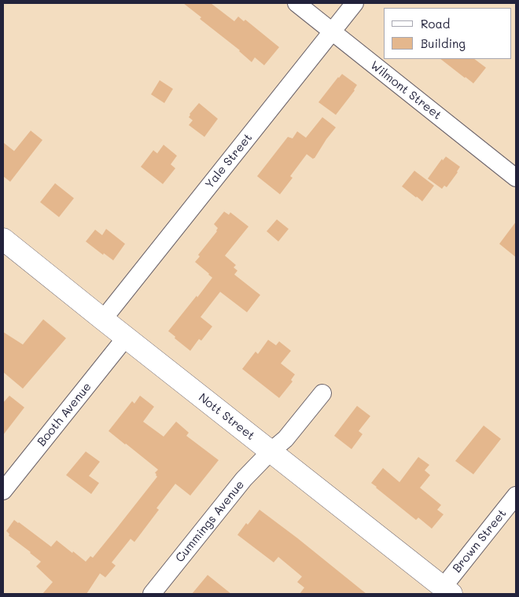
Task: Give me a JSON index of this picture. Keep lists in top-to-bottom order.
{
  "streets": {
    "street": [
      "Wilmont Street",
      "Yale Street",
      "Booth Avenue",
      "Nott Street",
      "Cummings Avenue",
      "Brown Street"
    ]
  },
  "crossings": [
    ["Wilmont Street", "Yale Street"],
    ["Yale Street", "Nott Street"],
    ["Booth Avenue", "Nott Street"],
    ["Nott Street", "Cummings Avenue"],
    ["Nott Street", "Brown Street"]
  ],
  "legend": ["Road", "Building"]
}
